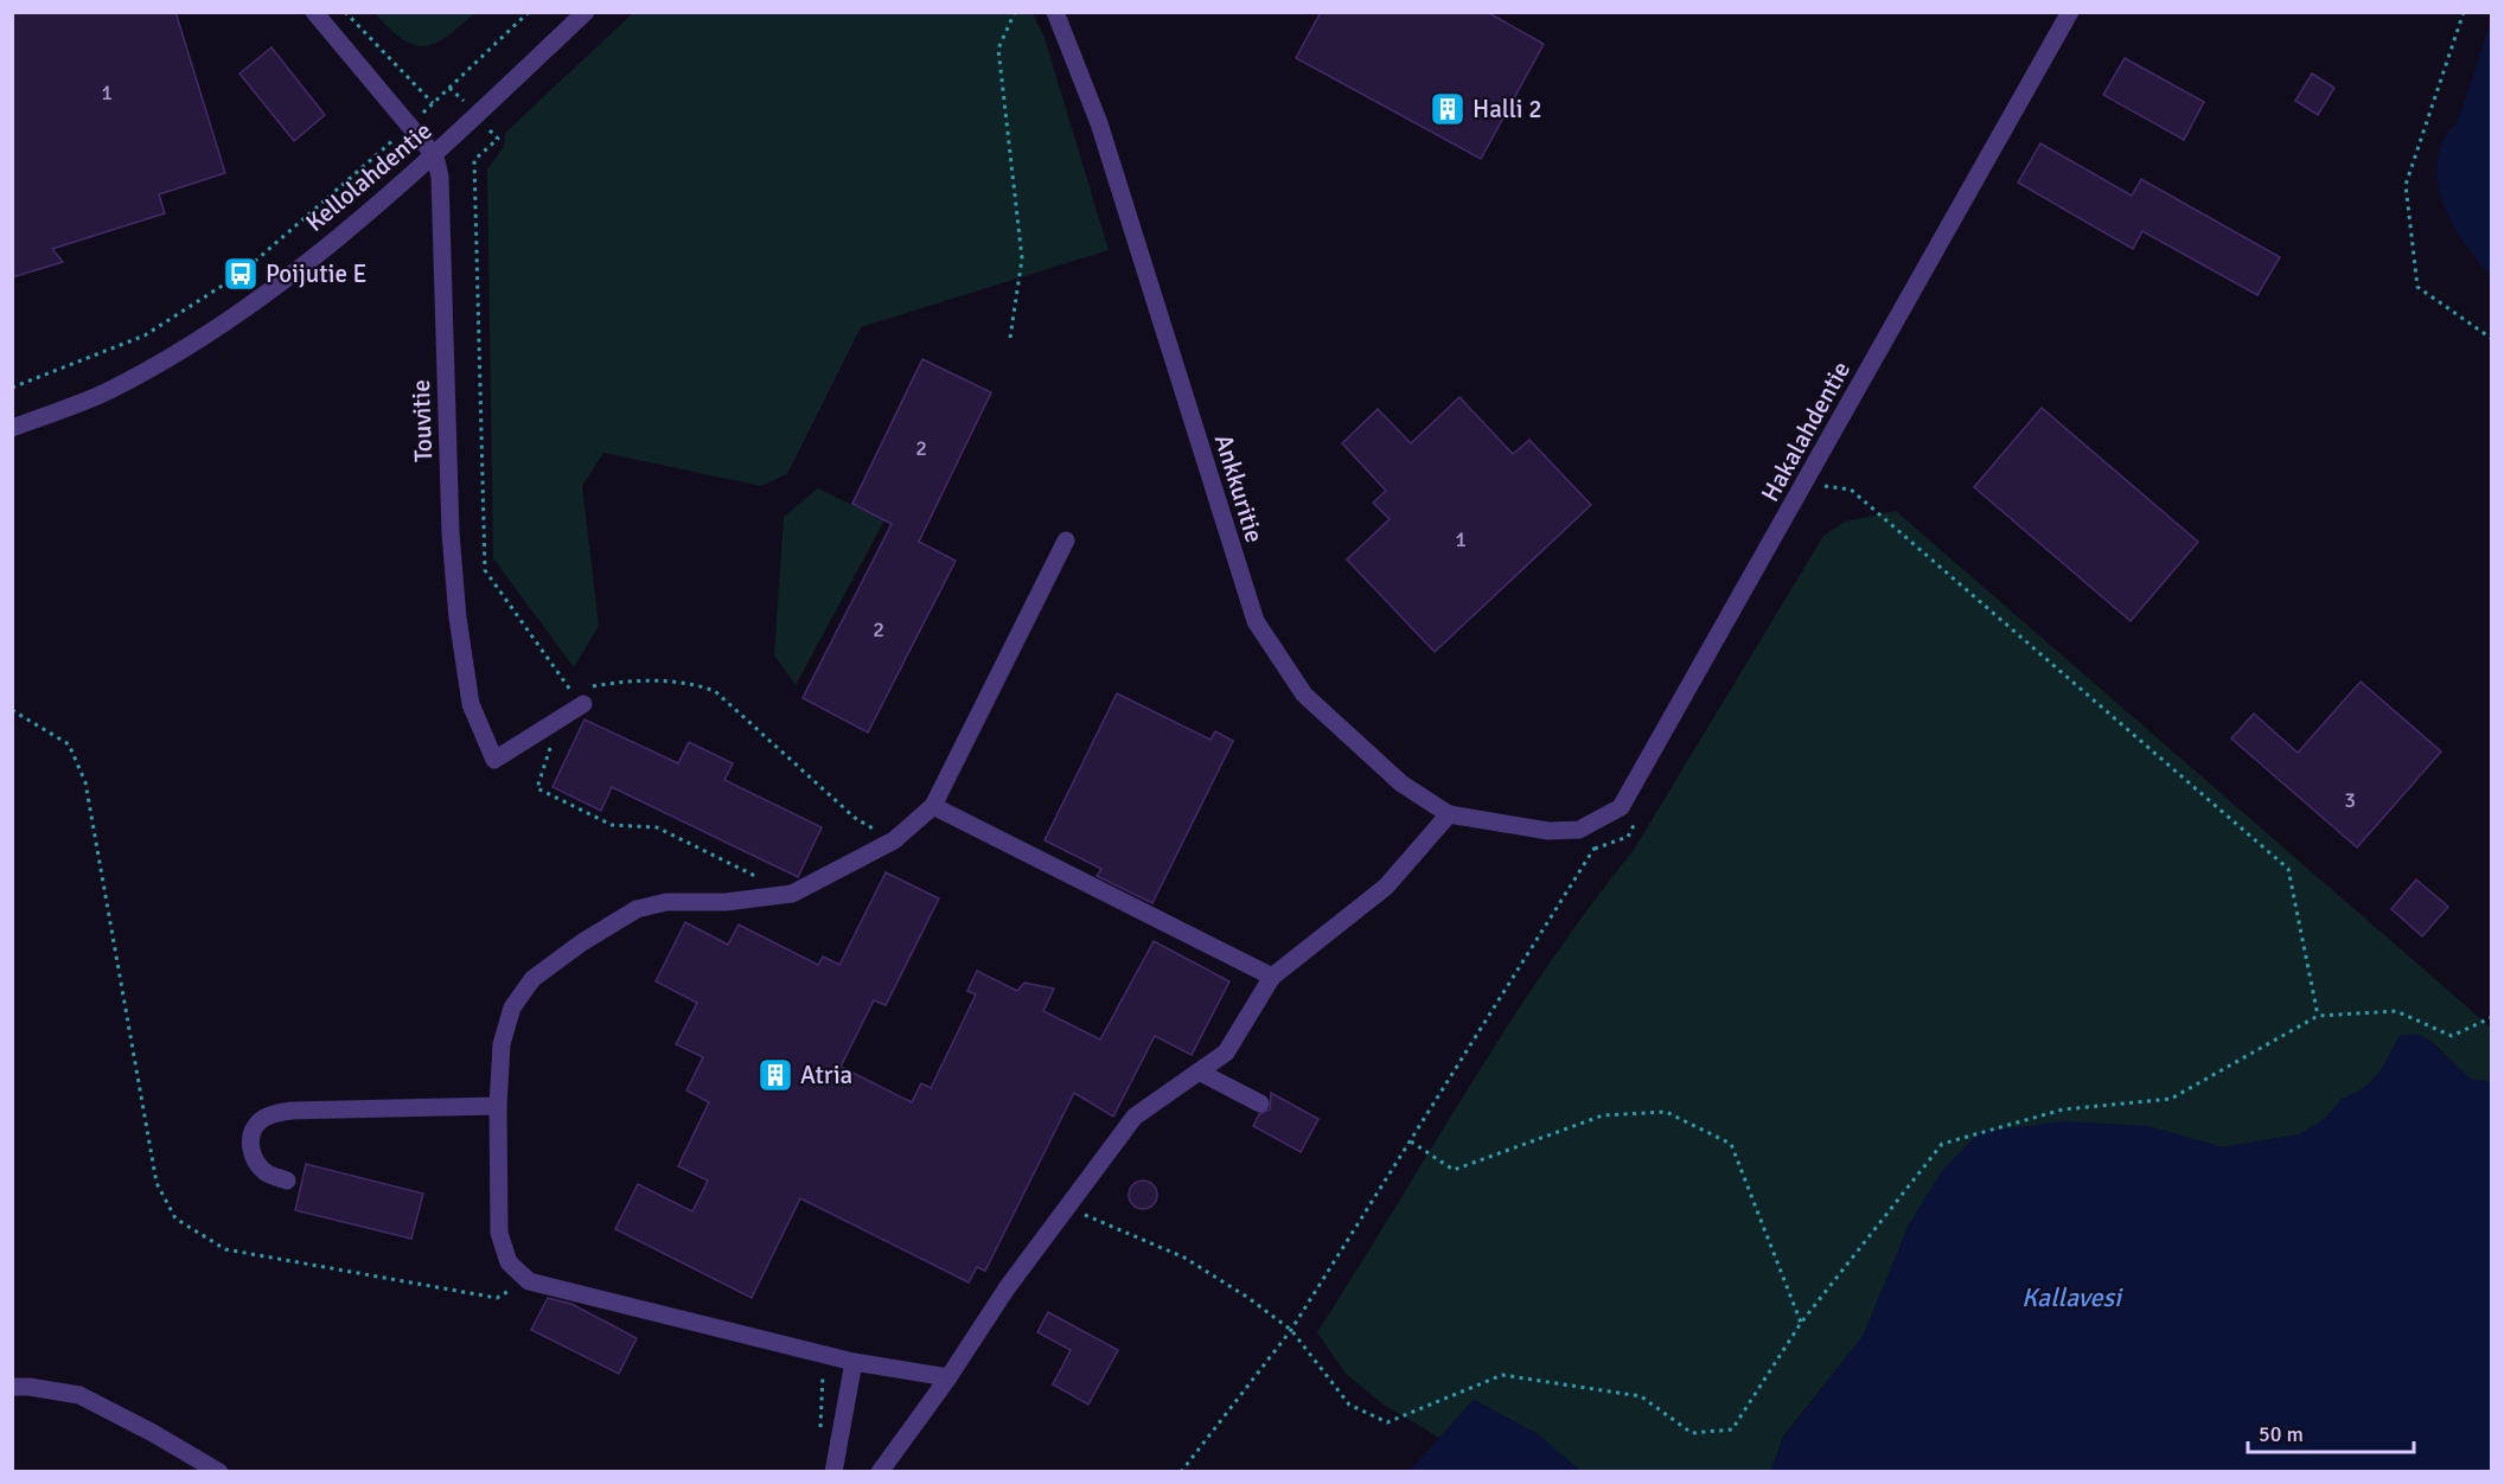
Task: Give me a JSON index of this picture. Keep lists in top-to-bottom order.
{
  "streets": {
    "street": [
      "Kellolahdentie",
      "Touvitie",
      "Hakalahdentie",
      "Ankkuritie"
    ]
  },
  "crossings": [
    ["Kellolahdentie", "Touvitie"],
    ["Hakalahdentie", "Ankkuritie"]
  ],
  "water": ["Kallavesi"],
  "places": {
    "building": ["Halli 2", "Atria"],
    "bus stop": ["Poijutie E"]
  },
  "house_numbers": [
    "1",
    "2",
    "1",
    "2",
    "3"
  ],
  "scale_bar": "50 m"
}
